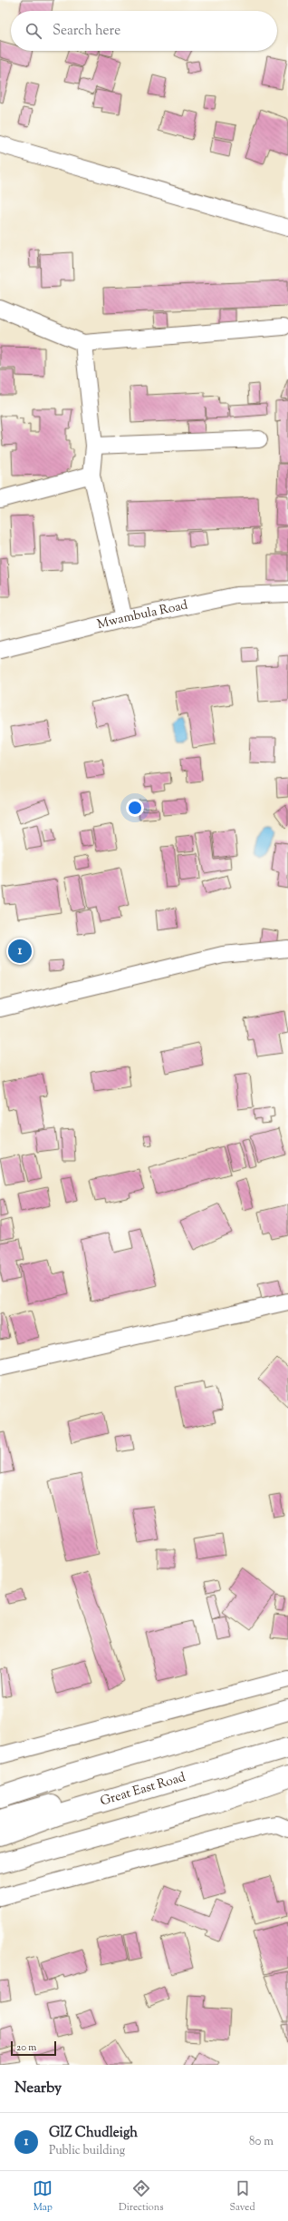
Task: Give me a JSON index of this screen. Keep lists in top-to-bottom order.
{
  "streets": {
    "main road": ["Great East Road"],
    "street": ["Mwambula Road"]
  },
  "scale_bar": "20 m",
  "page": {
    "search": "Search here",
    "pins": "1",
    "scale": "20 m",
    "heading": "Nearby",
    "list": [
      {
        "mark": "1",
        "name": "GIZ Chudleigh",
        "note": "Public building",
        "value": "80 m"
      }
    ],
    "nav": ["Map", "Directions", "Saved"]
  }
}
